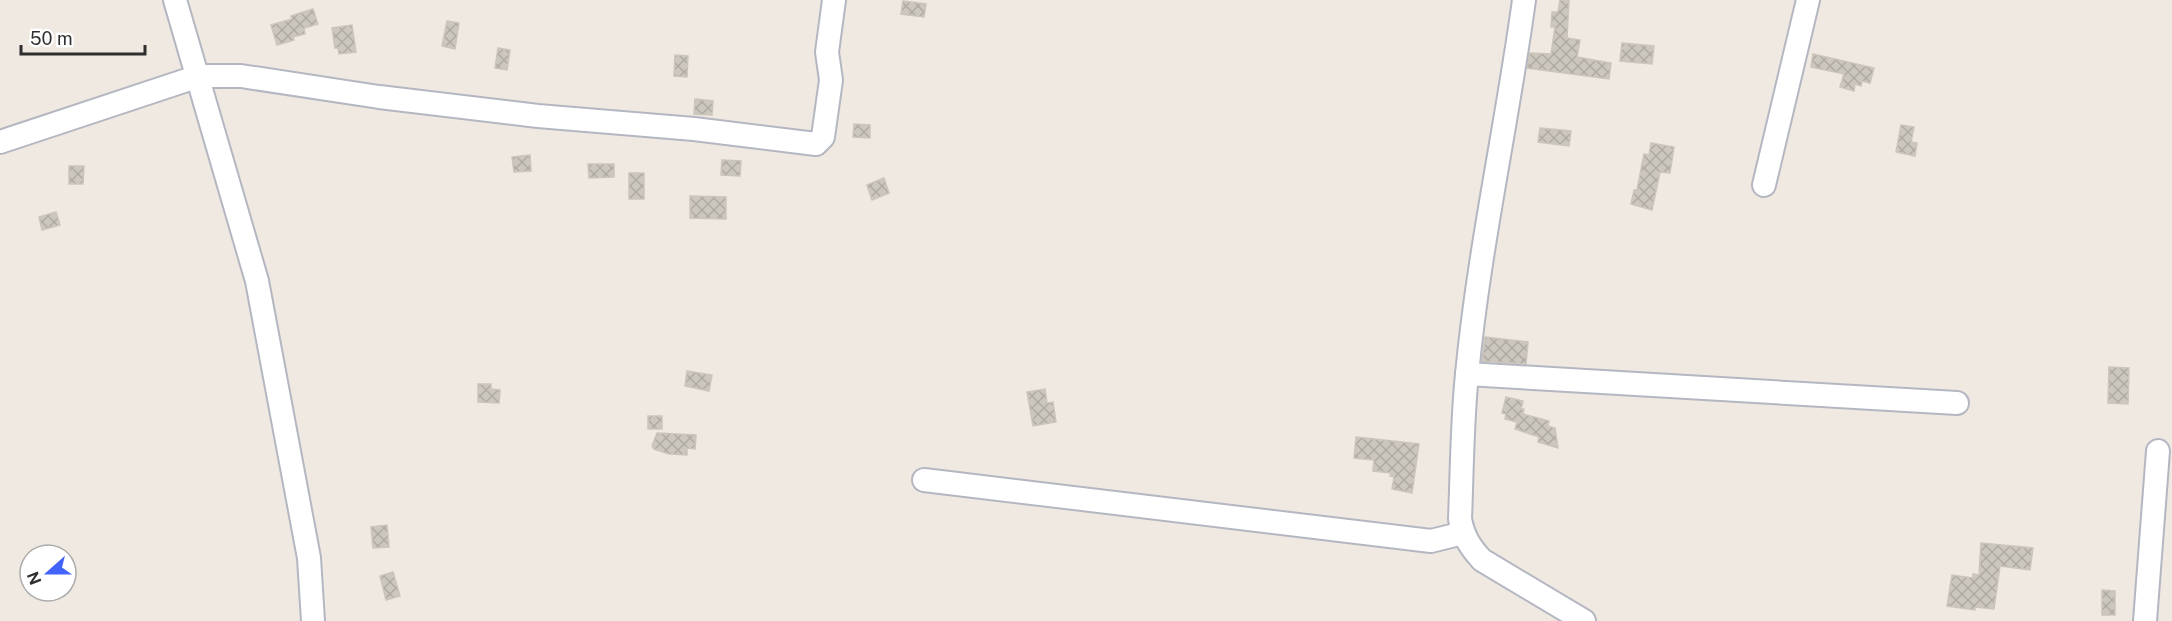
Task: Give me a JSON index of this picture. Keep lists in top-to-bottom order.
{
  "scale_bar": "50 m",
  "north": "left"
}
